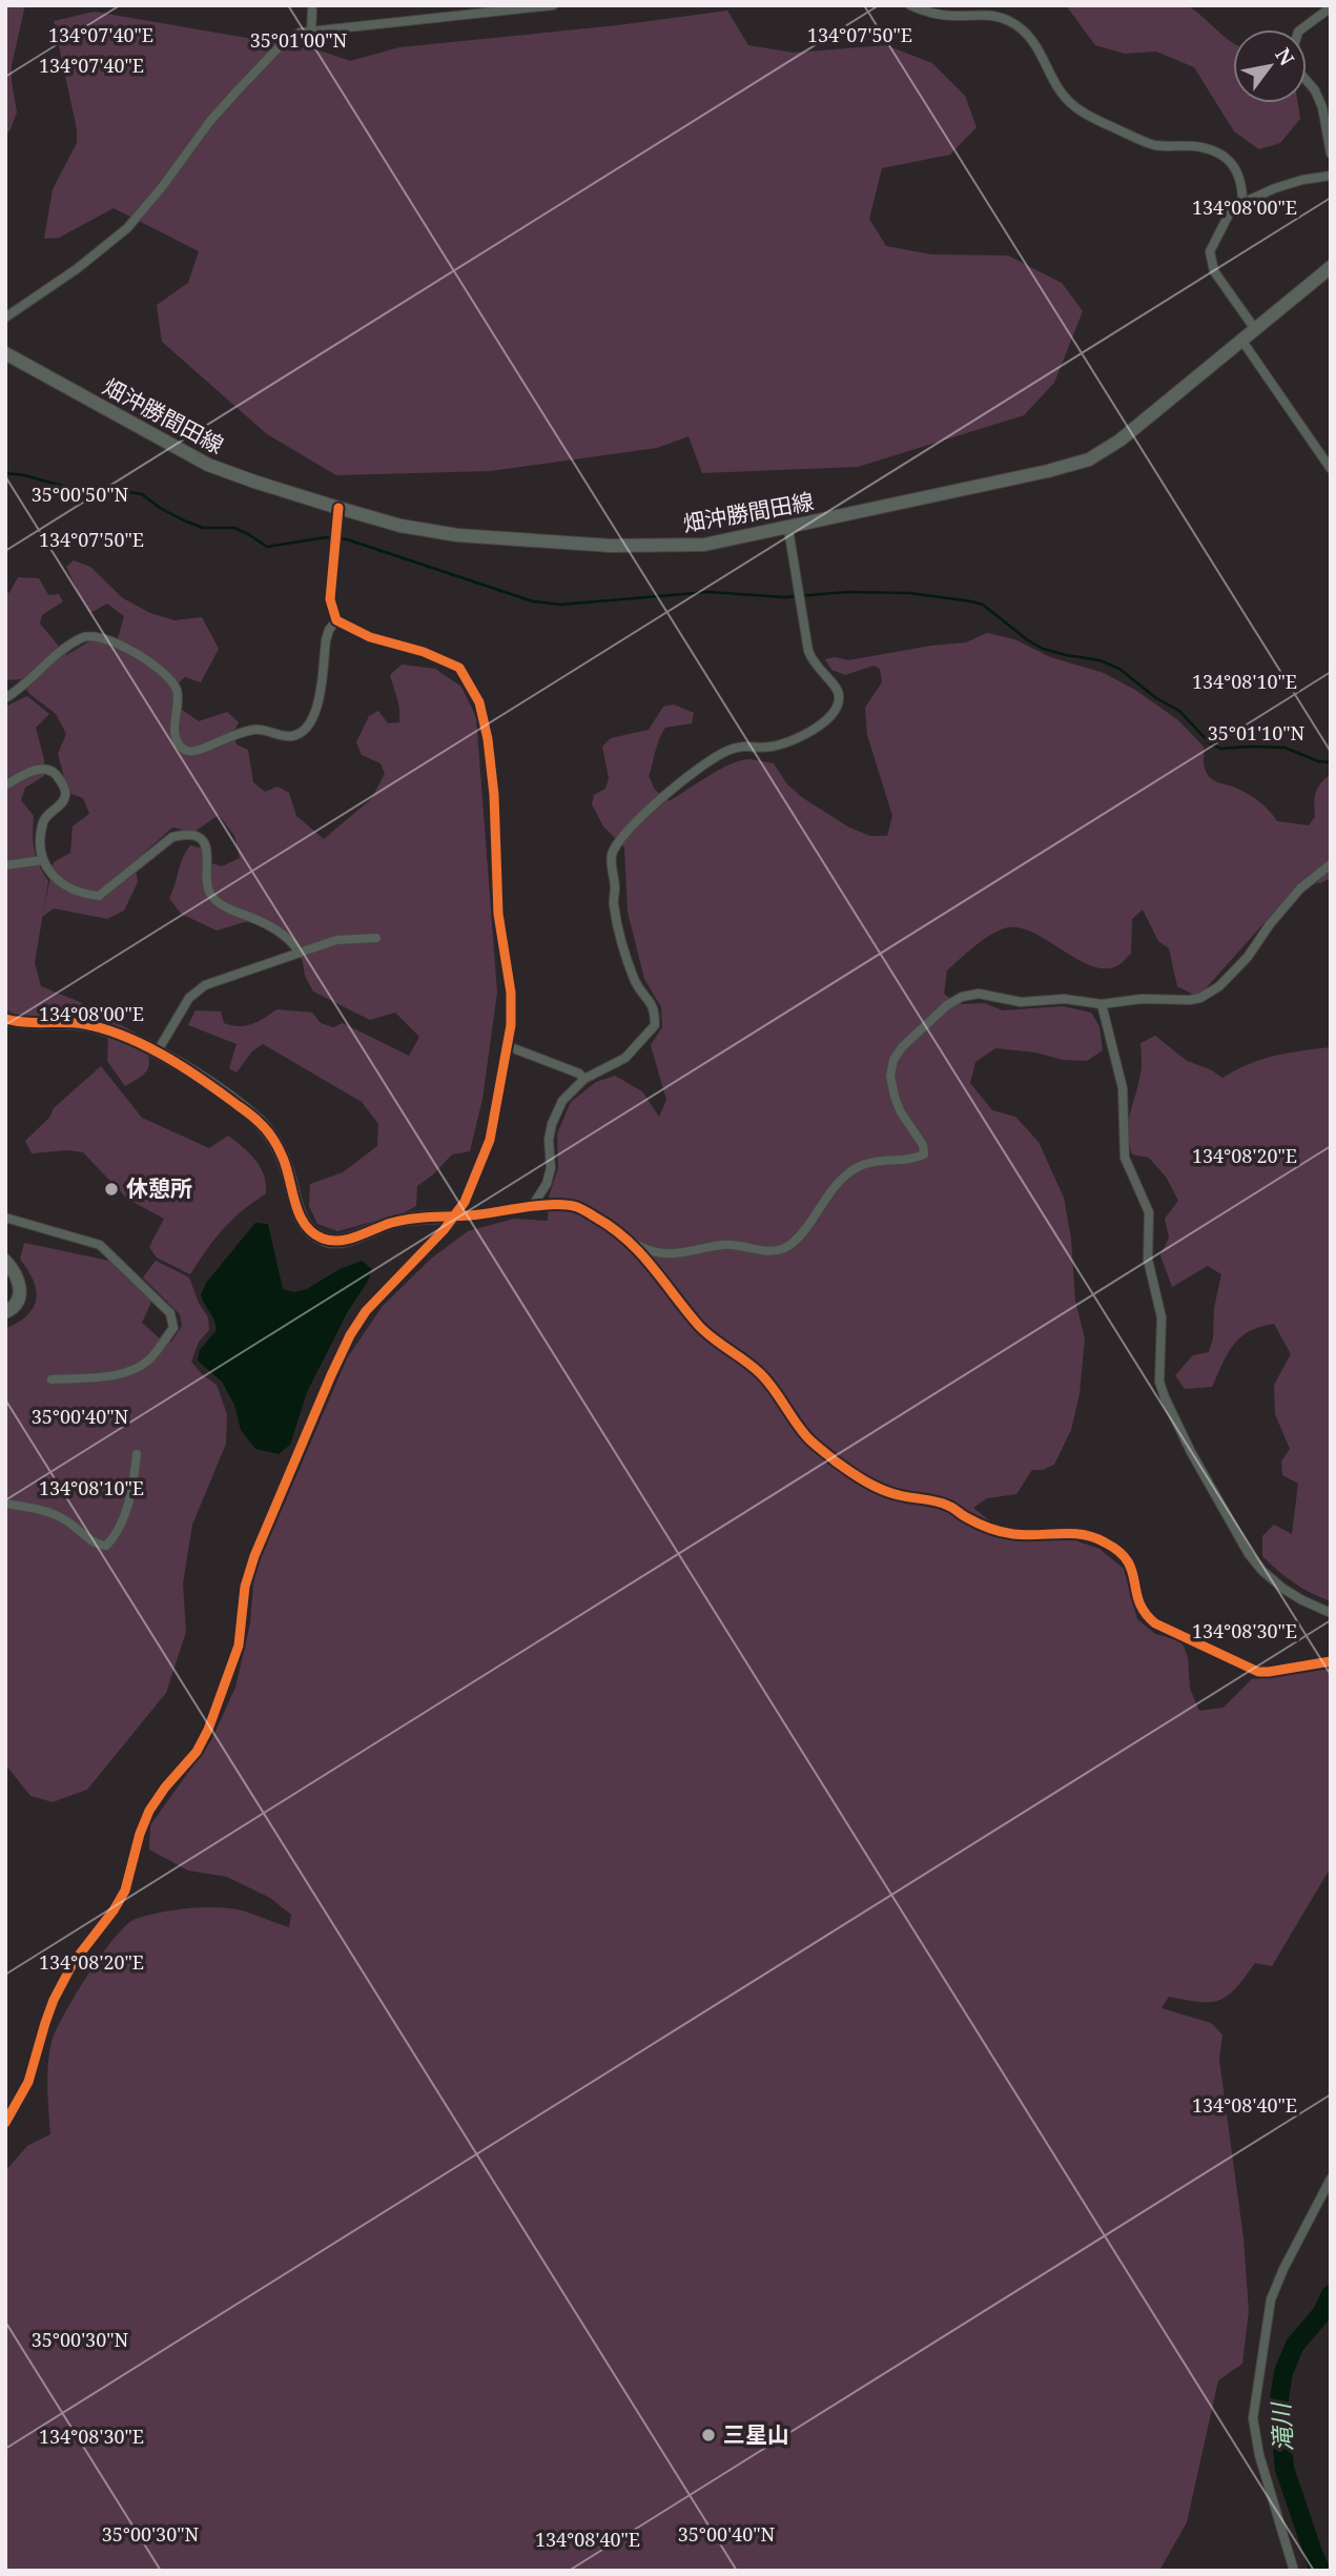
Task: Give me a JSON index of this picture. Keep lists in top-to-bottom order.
{
  "streets": {
    "main road": ["畑沖勝間田線"]
  },
  "water": ["滝川"],
  "places": ["休憩所", "三星山"],
  "north": "top right",
  "coordinates": [
    "134°07'50\"E",
    "134°07'40\"E",
    "35°01'00\"N",
    "134°08'00\"E",
    "35°00'50\"N",
    "134°08'10\"E",
    "35°01'10\"N",
    "134°08'20\"E",
    "35°00'40\"N",
    "134°08'30\"E",
    "134°08'40\"E",
    "35°00'30\"N"
  ]
}
